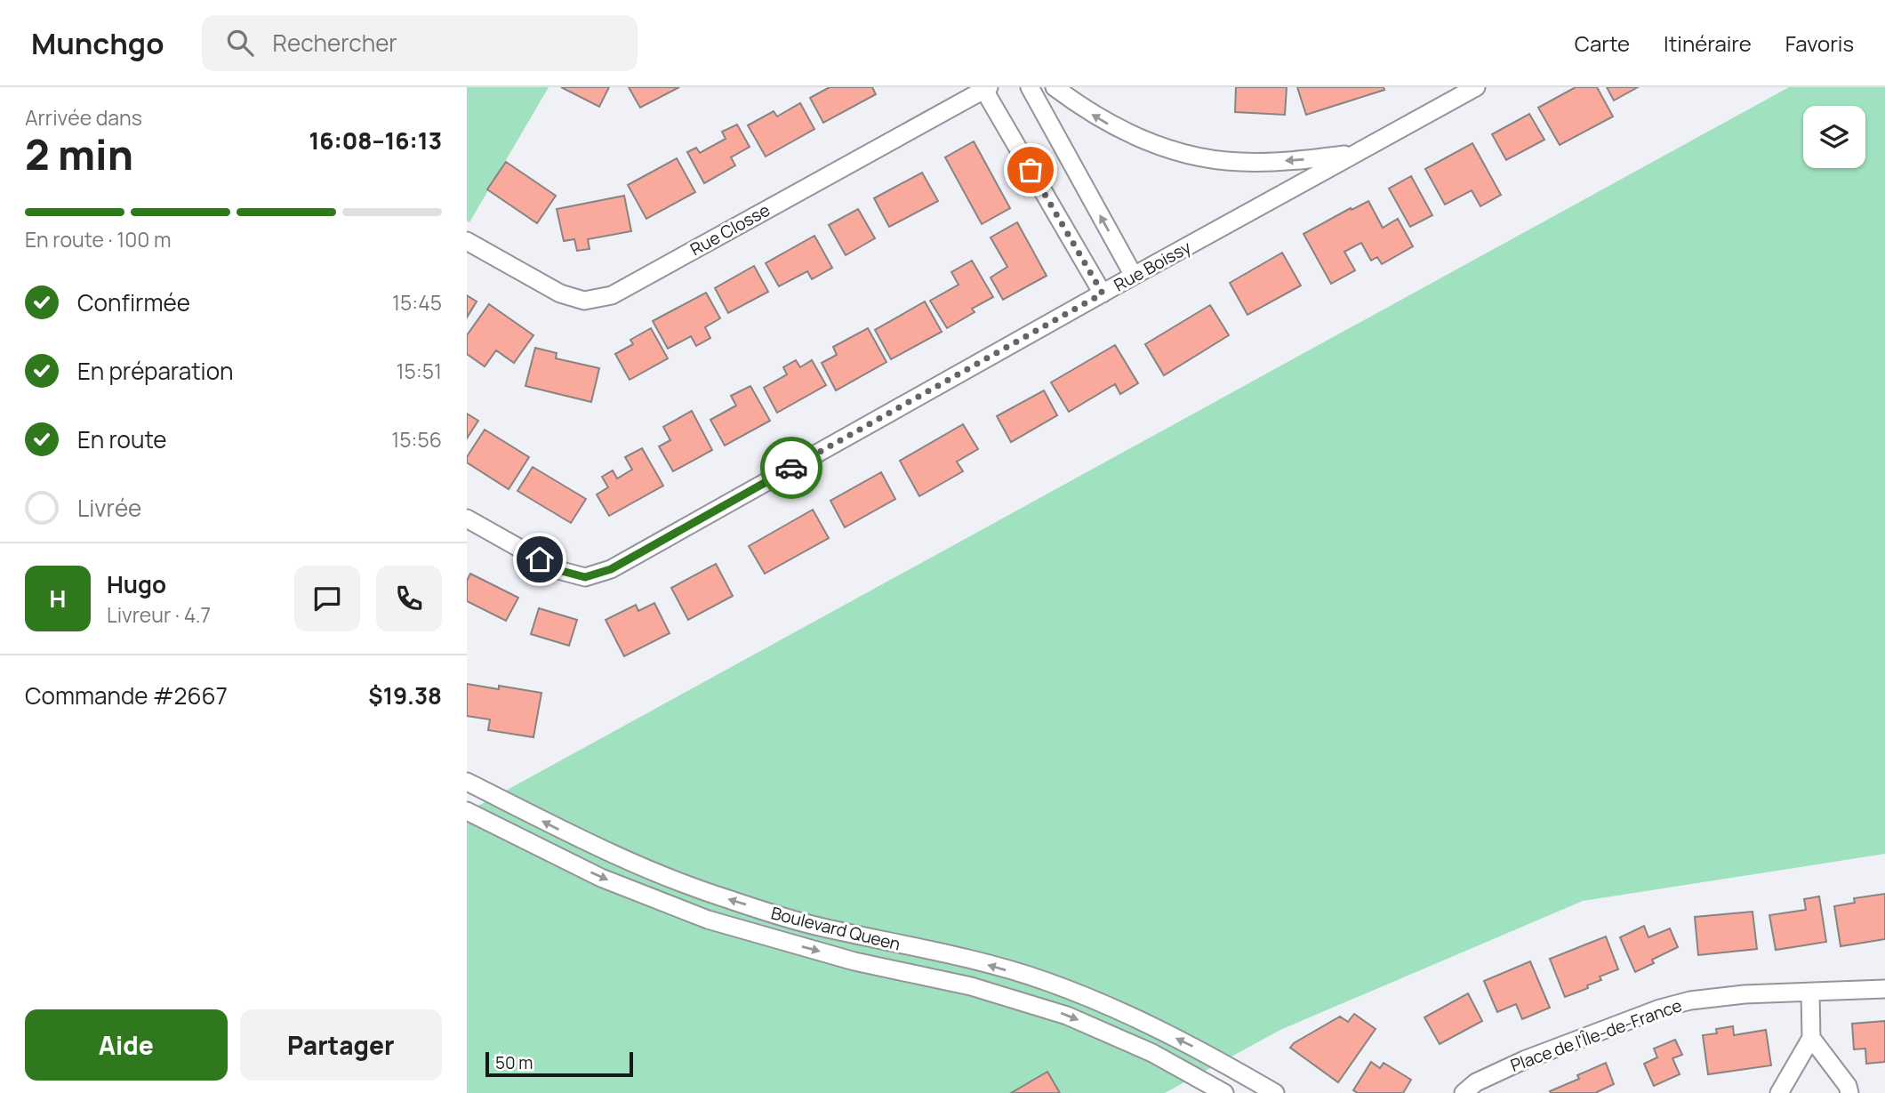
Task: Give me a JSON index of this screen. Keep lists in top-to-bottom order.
{
  "streets": {
    "street": [
      "Rue Closse",
      "Rue Boissy",
      "Boulevard Queen",
      "Place de l'Île-de-France"
    ]
  },
  "scale_bar": "50 m",
  "page": {
    "header": "Munchgo",
    "search": "Rechercher",
    "nav": ["Carte", "Itinéraire", "Favoris"],
    "heading": ["2 min", "Arrivée dans", "16:08–16:13"],
    "panel": [
      "Hugo",
      "Livreur · 4.7",
      "Commande #2667",
      "$19.38"
    ],
    "bar": "En route · 100 m",
    "list": [
      ["Confirmée", "15:45"],
      ["En préparation", "15:51"],
      ["En route", "15:56"],
      "Livrée"
    ],
    "round": "H",
    "buttons": ["Aide", "Partager"],
    "scale": "50 m"
  }
}
